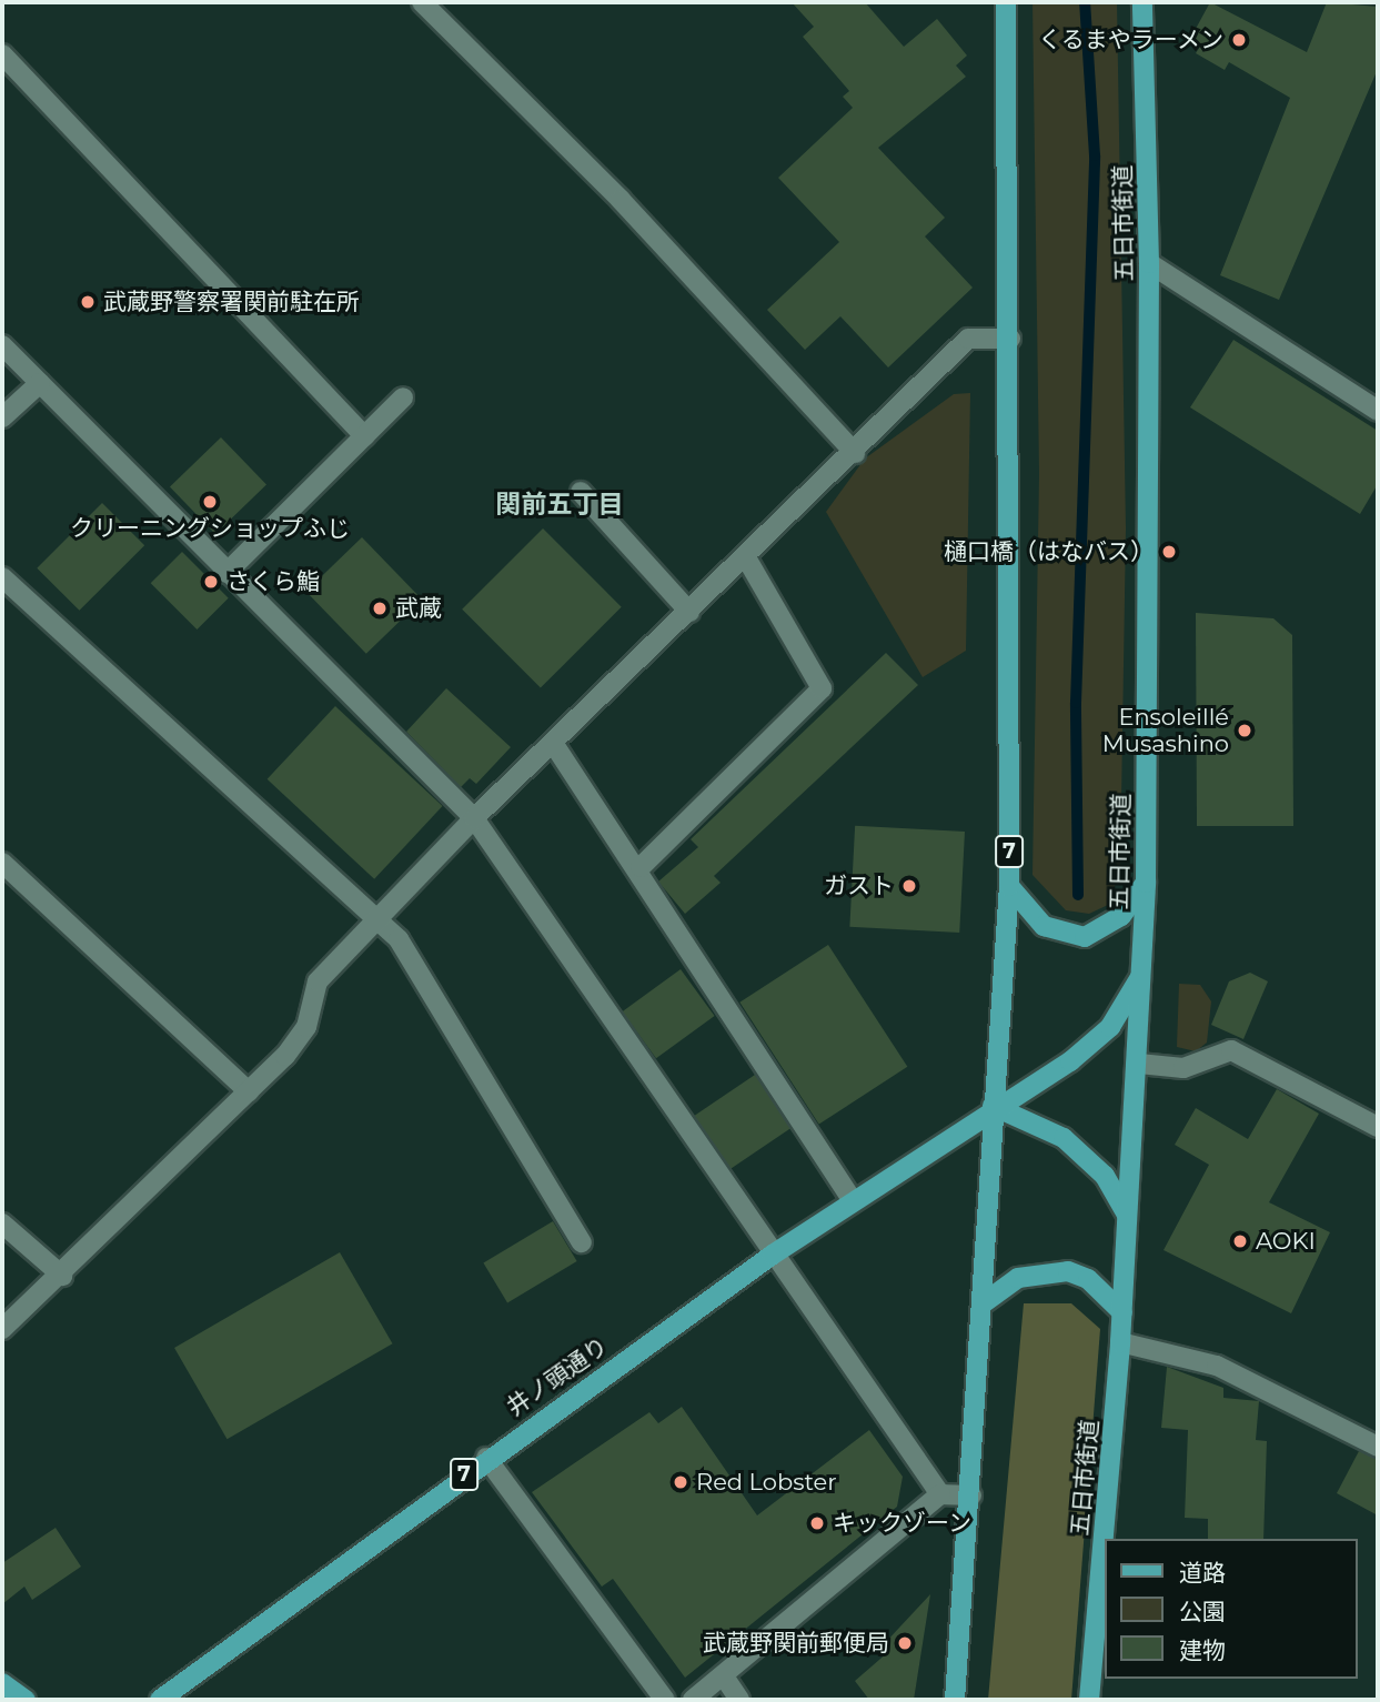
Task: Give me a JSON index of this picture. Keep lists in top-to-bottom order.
{
  "streets": {
    "main road": ["五日市街道", "7", "井ノ頭通り"]
  },
  "crossings": [
    ["五日市街道", "7"],
    ["7", "井ノ頭通り"]
  ],
  "districts": ["関前五丁目"],
  "places": [
    "くるまやラーメン",
    "武蔵野警察署関前駐在所",
    "クリーニングショップふじ",
    "樋口橋（はなバス）",
    "さくら鮨",
    "武蔵",
    "Ensoleillé Musashino",
    "ガスト",
    "AOKI",
    "Red Lobster",
    "キックゾーン",
    "武蔵野関前郵便局"
  ],
  "legend": ["道路", "公園", "建物"]
}
